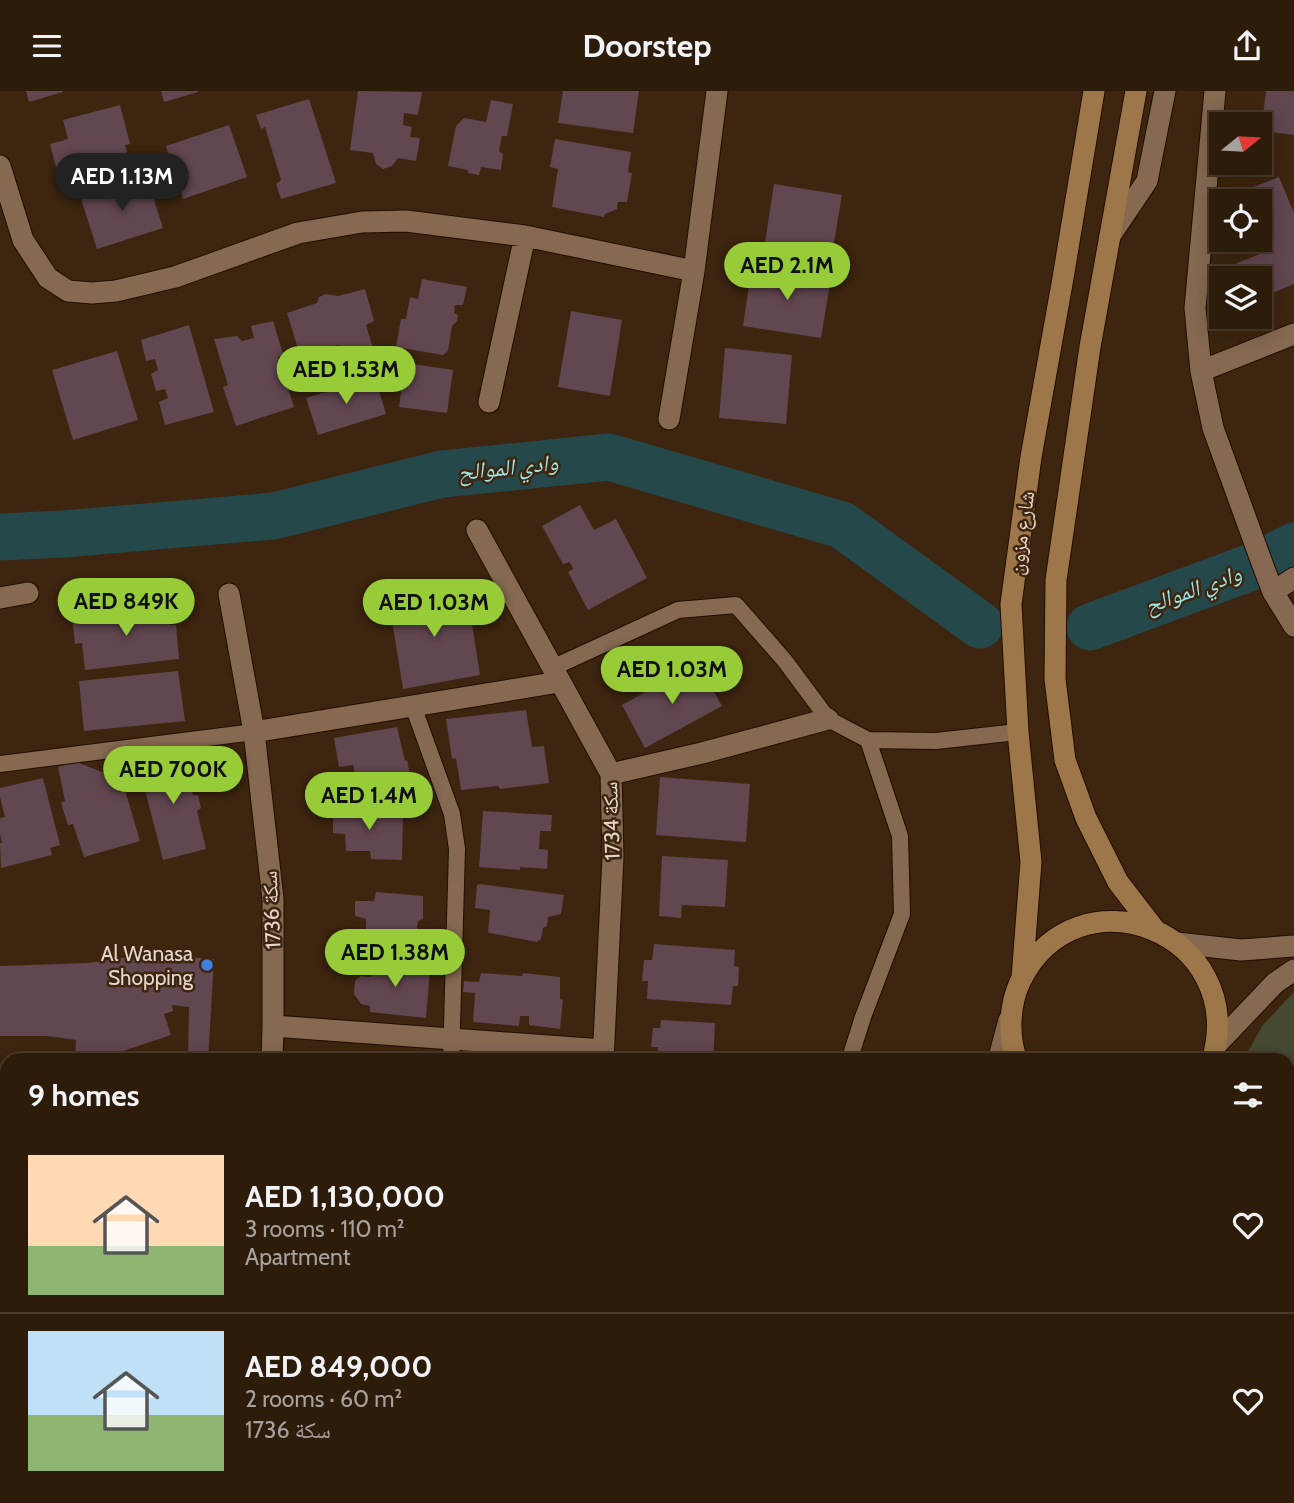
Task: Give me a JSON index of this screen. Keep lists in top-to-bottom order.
{
  "streets": {
    "main road": ["شارع مزون"],
    "street": ["سكة 1734", "سكة 1736"]
  },
  "water": ["وادي الموالح"],
  "places": ["Al Wanasa Shopping"],
  "north": "right",
  "page": {
    "header": "Doorstep",
    "price": [
      "AED 1.13M",
      "AED 2.1M",
      "AED 1.53M",
      "AED 849K",
      "AED 1.03M",
      "AED 1.03M",
      "AED 700K",
      "AED 1.4M",
      "AED 1.38M"
    ],
    "heading": "9 homes",
    "list": [
      {
        "name": "AED 1,130,000",
        "note": "3 rooms · 110 m² · Apartment"
      },
      {
        "name": "AED 849,000",
        "note": "2 rooms · 60 m² · سكة 1736"
      }
    ]
  }
}
